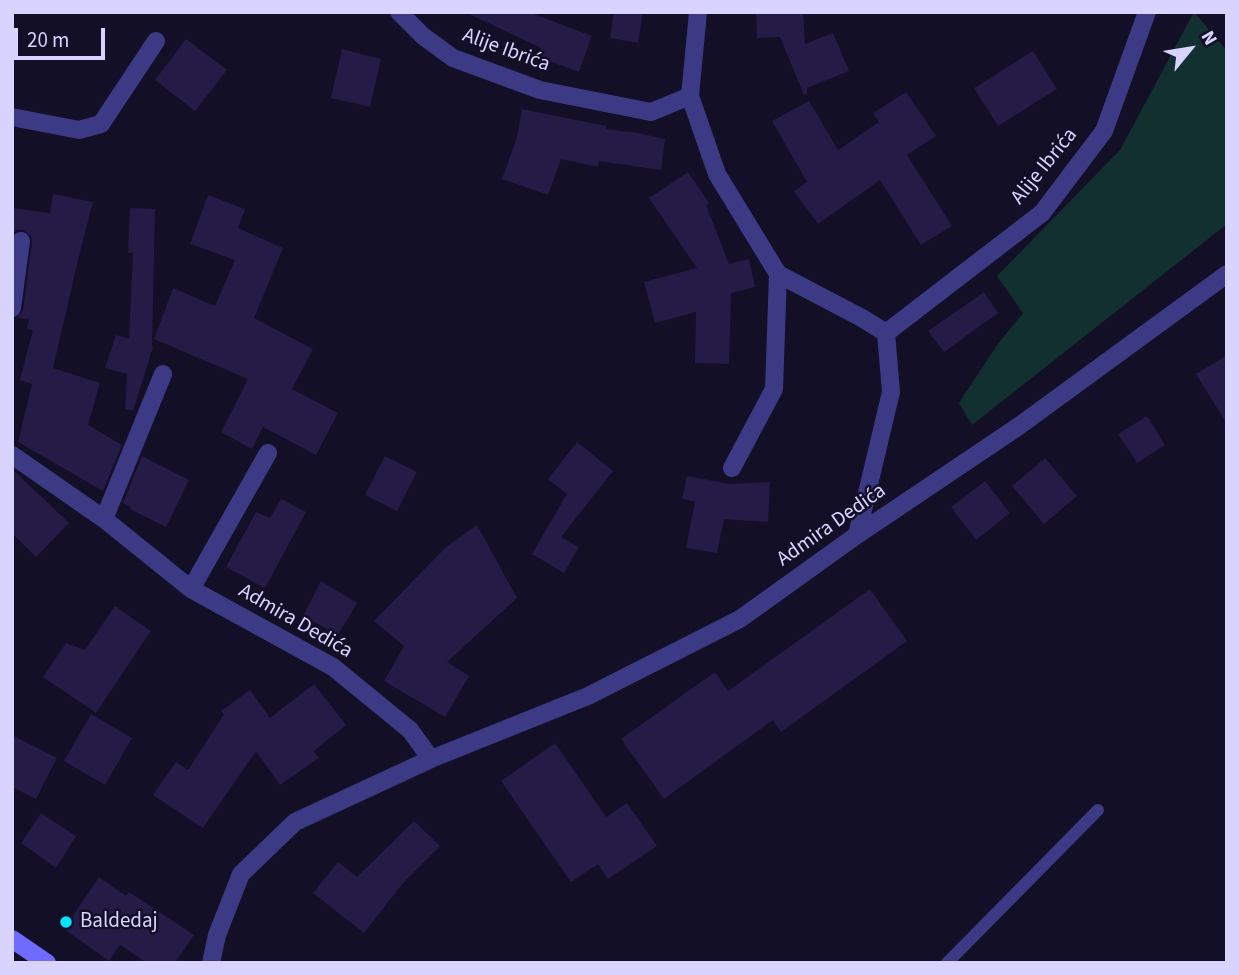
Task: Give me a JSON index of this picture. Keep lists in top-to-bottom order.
{
  "streets": {
    "street": ["Alije Ibrića", "Admira Dedića"]
  },
  "places": ["Baldedaj"],
  "scale_bar": "20 m",
  "north": "top right"
}
